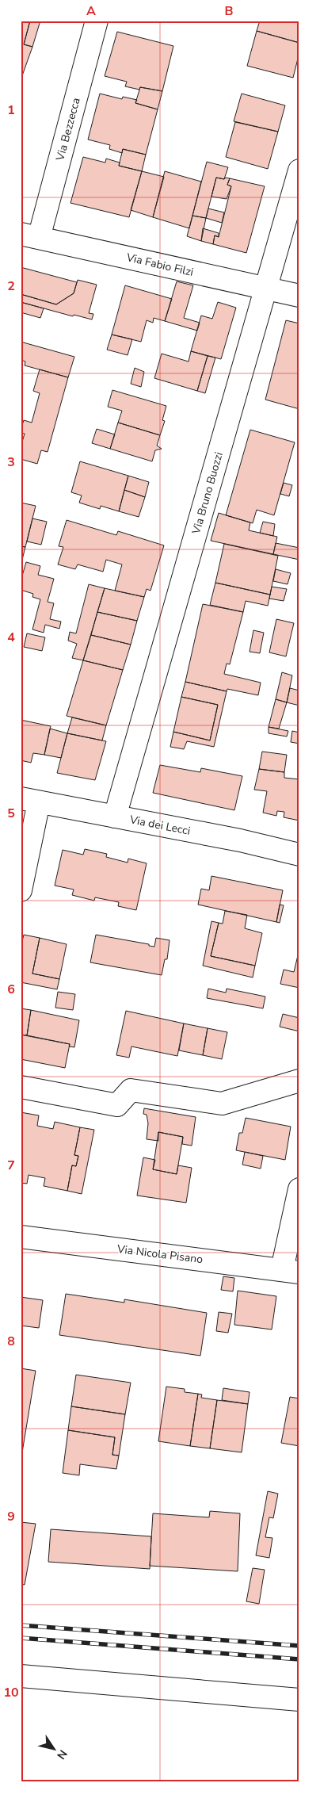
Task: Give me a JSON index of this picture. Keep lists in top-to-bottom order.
{
  "streets": {
    "street": [
      "Via Bezzecca",
      "Via Fabio Filzi",
      "Via Bruno Buozzi",
      "Via dei Lecci",
      "Via Nicola Pisano"
    ]
  },
  "crossings": [
    ["Via Bezzecca", "Via Fabio Filzi"],
    ["Via Fabio Filzi", "Via Bruno Buozzi"],
    ["Via Bruno Buozzi", "Via dei Lecci"]
  ],
  "north": "bottom right",
  "grid": {
    "columns": ["A", "B"],
    "rows": [
      "1",
      "2",
      "3",
      "4",
      "5",
      "6",
      "7",
      "8",
      "9",
      "10"
    ]
  }
}
